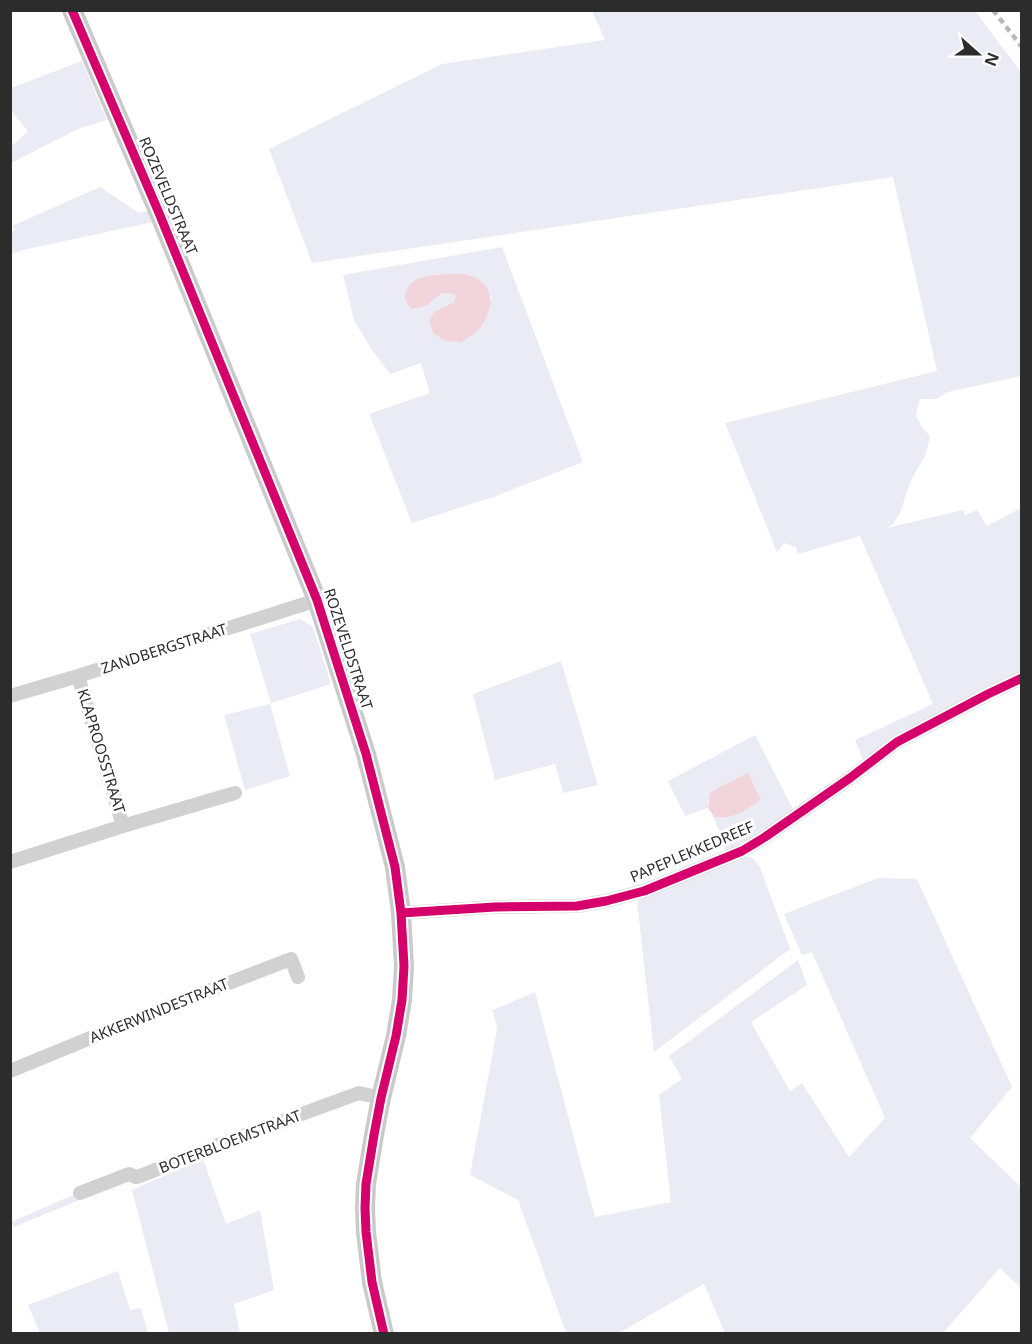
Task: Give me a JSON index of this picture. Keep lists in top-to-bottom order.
{
  "streets": {
    "street": [
      "ROZEVELDSTRAAT",
      "ZANDBERGSTRAAT",
      "KLAPROOSSTRAAT",
      "PAPEPLEKKEDREEF",
      "AKKERWINDESTRAAT",
      "BOTERBLOEMSTRAAT"
    ]
  },
  "crossings": [
    ["ROZEVELDSTRAAT", "ZANDBERGSTRAAT"],
    ["ROZEVELDSTRAAT", "PAPEPLEKKEDREEF"],
    ["ROZEVELDSTRAAT", "BOTERBLOEMSTRAAT"],
    ["ZANDBERGSTRAAT", "KLAPROOSSTRAAT"]
  ],
  "north": "right"
}
